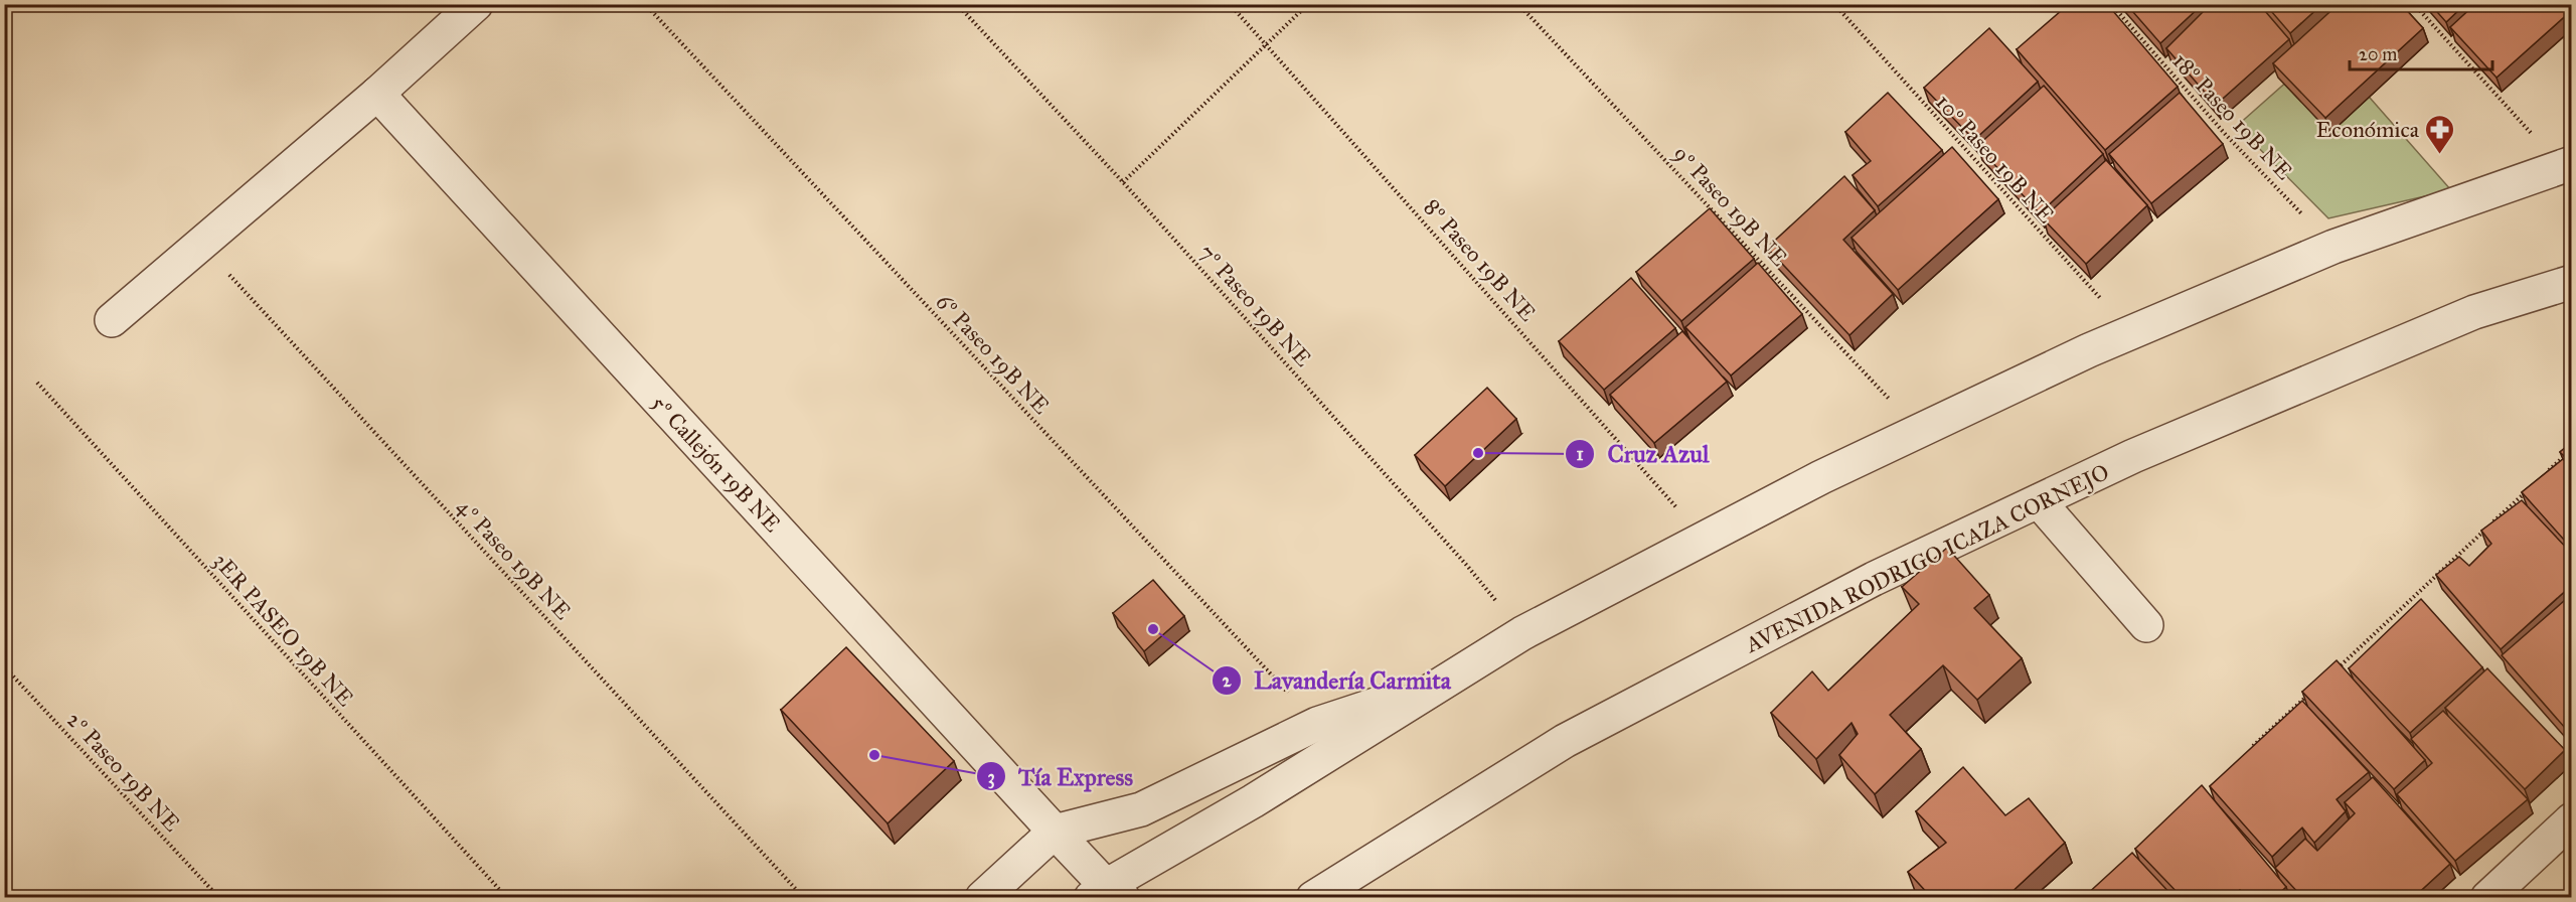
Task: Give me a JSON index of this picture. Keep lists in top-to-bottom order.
{
  "streets": {
    "street": ["5º Callejón 19B NE", "AVENIDA RODRIGO ICAZA CORNEJO"],
    "path": [
      "18º Paseo 19B NE",
      "10º Paseo 19B NE",
      "9º Paseo 19B NE",
      "8º Paseo 19B NE",
      "7º Paseo 19B NE",
      "6º Paseo 19B NE",
      "4º Paseo 19B NE",
      "3ER PASEO 19B NE",
      "2º Paseo 19B NE"
    ]
  },
  "places": {
    "pharmacy": ["Económica"],
    "other": ["Cruz Azul", "Lavandería Carmita", "Tía Express"]
  },
  "scale_bar": "20 m"
}
